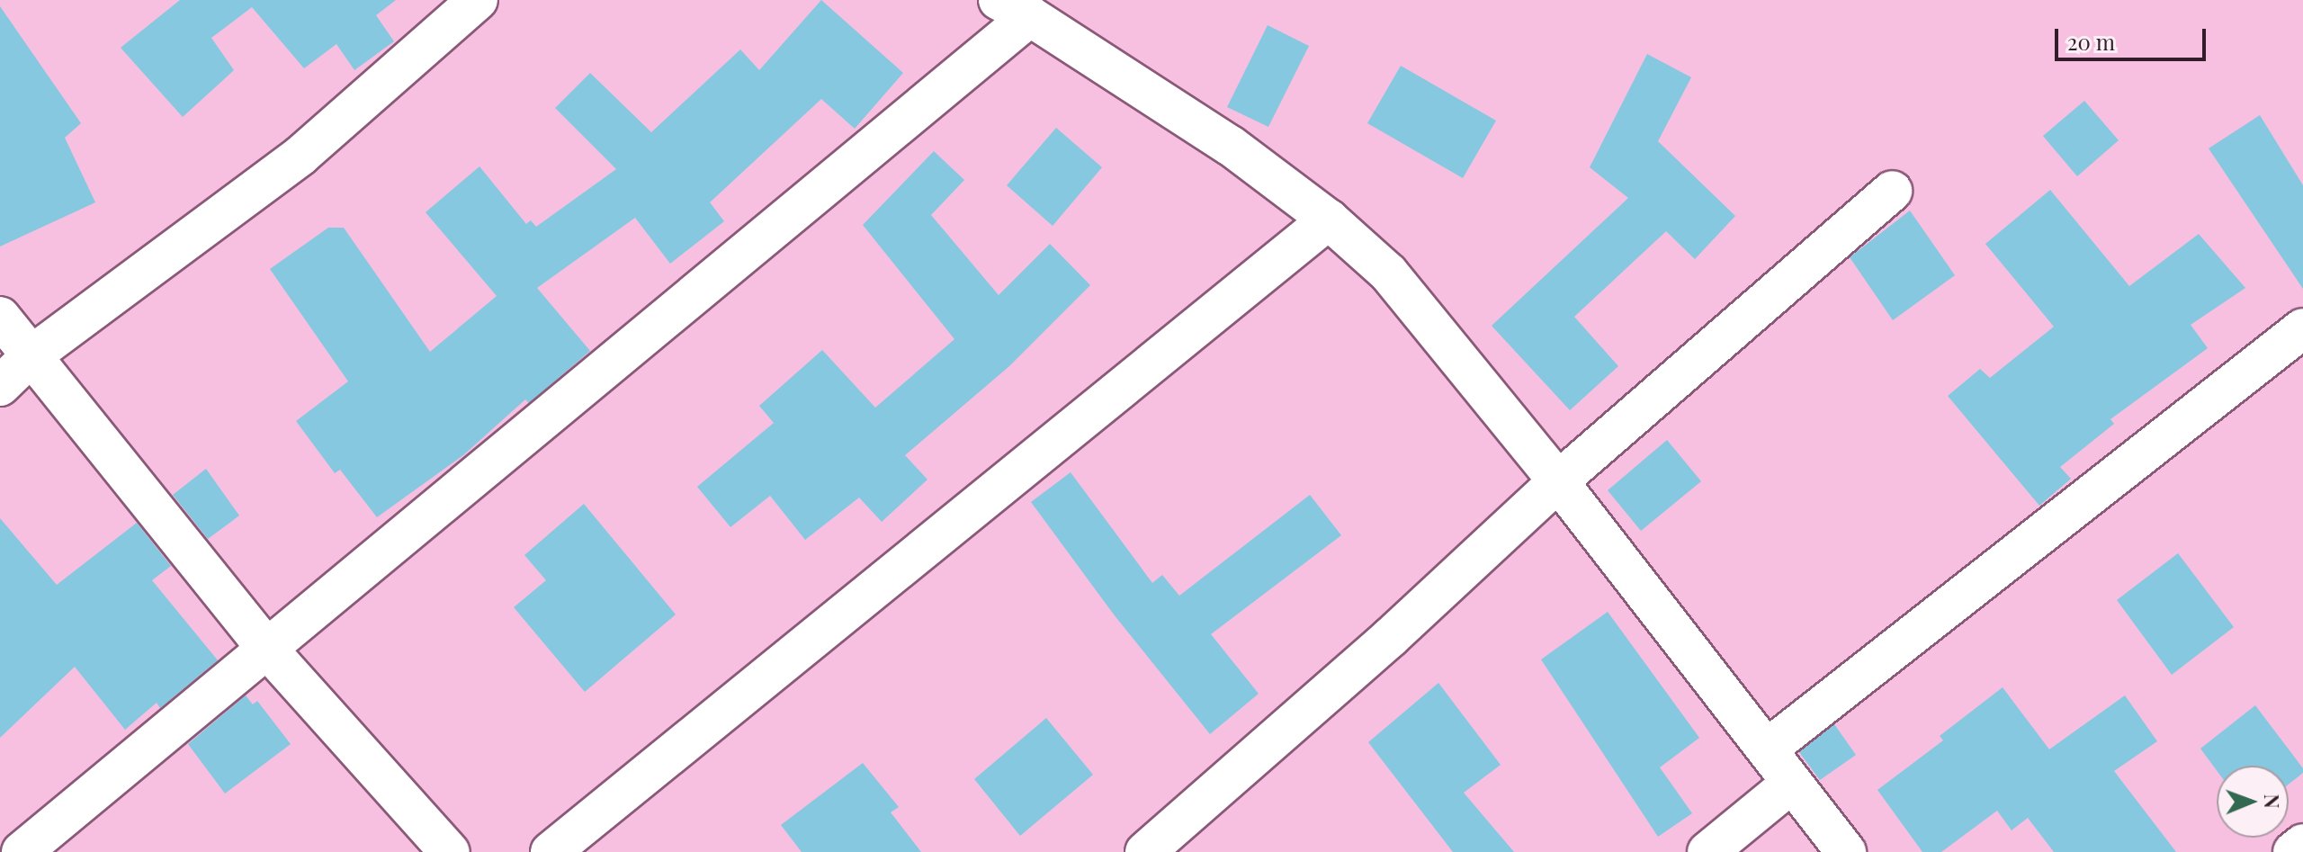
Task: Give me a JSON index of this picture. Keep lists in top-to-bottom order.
{
  "scale_bar": "20 m",
  "north": "right"
}
